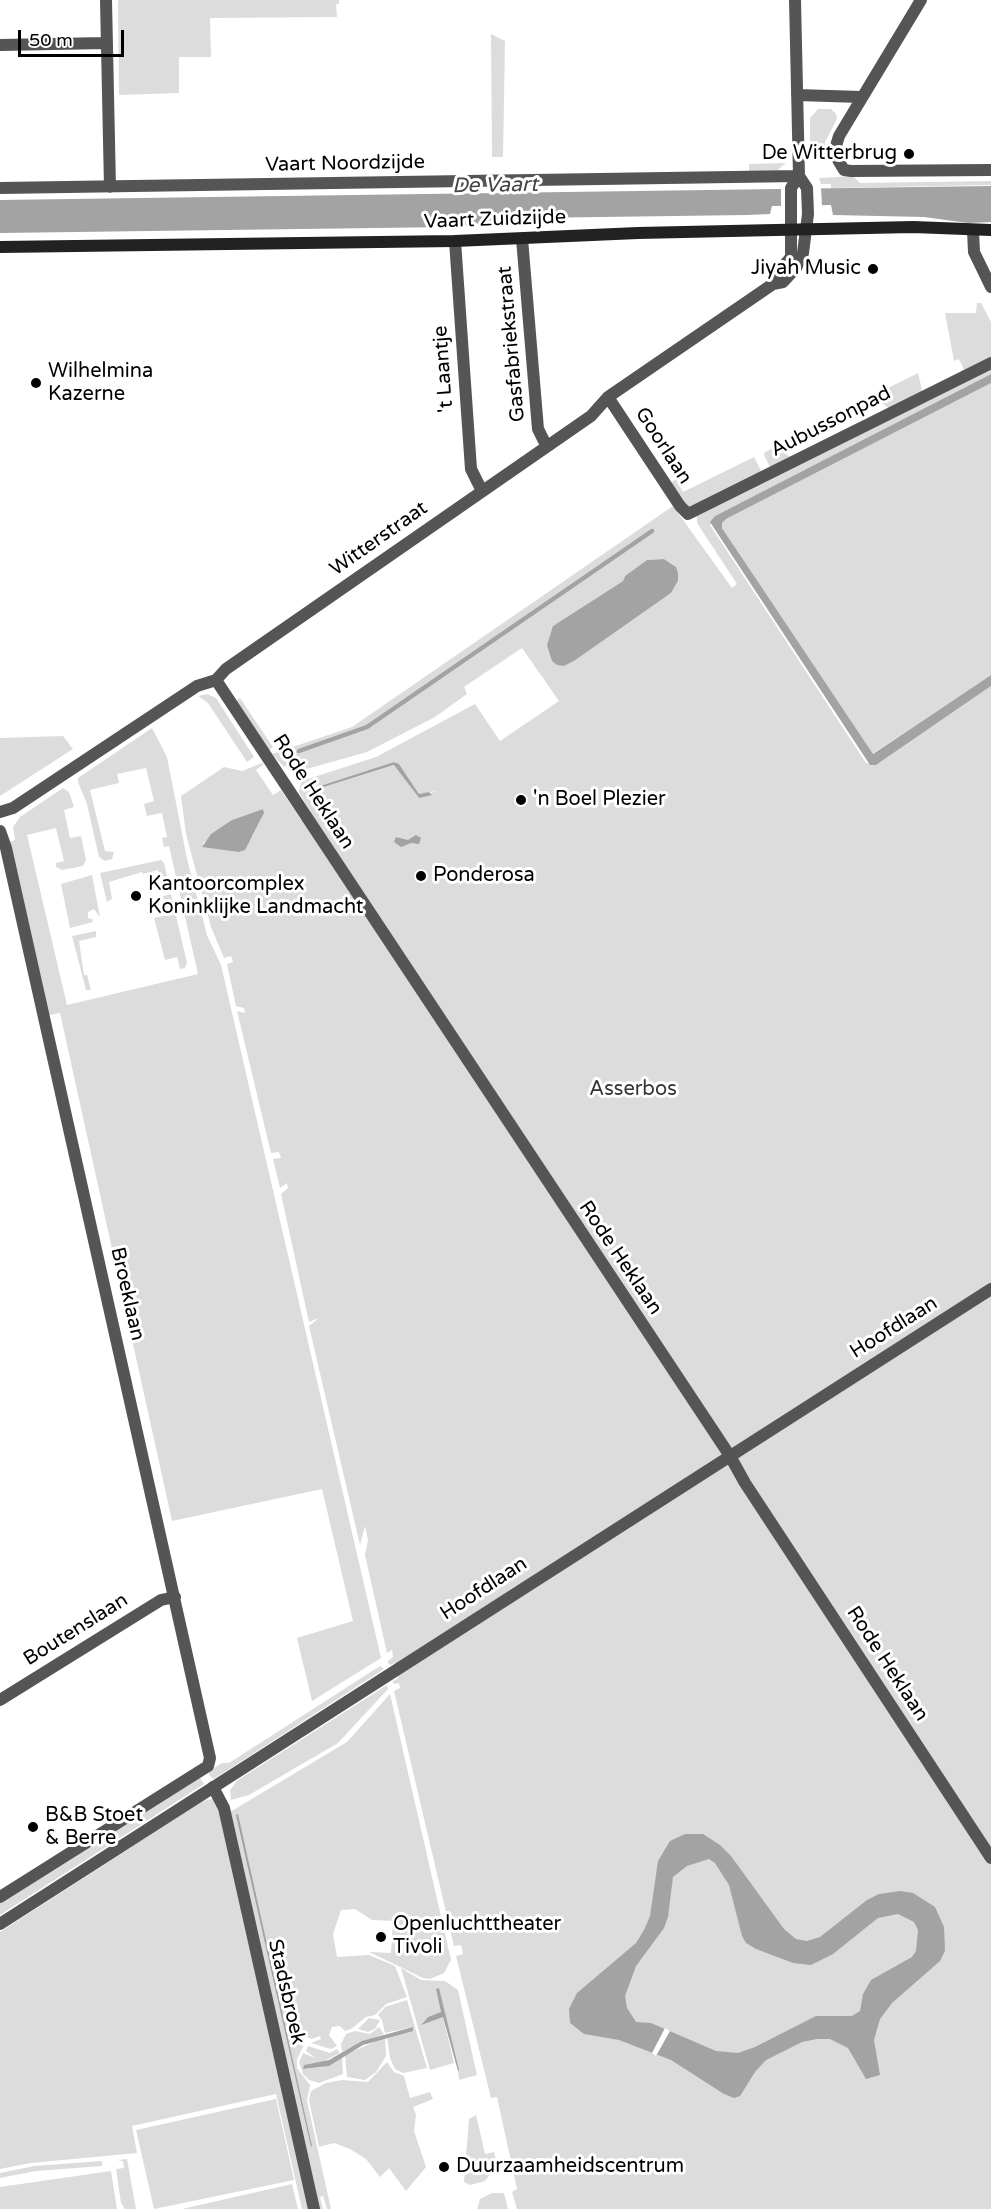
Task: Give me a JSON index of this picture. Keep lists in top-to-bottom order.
{
  "streets": {
    "main road": ["Vaart Zuidzijde"],
    "street": [
      "Vaart Noordzijde",
      "Gasfabriekstraat",
      "'t Laantje",
      "Aubussonpad",
      "Goorlaan",
      "Witterstraat",
      "Rode Heklaan",
      "Broeklaan",
      "Hoofdlaan",
      "Boutenslaan",
      "Stadsbroek"
    ]
  },
  "crossings": [
    ["Vaart Noordzijde", "Witterstraat"],
    ["Vaart Zuidzijde", "Gasfabriekstraat"],
    ["Vaart Zuidzijde", "'t Laantje"],
    ["Vaart Zuidzijde", "Witterstraat"],
    ["Gasfabriekstraat", "Witterstraat"],
    ["'t Laantje", "Witterstraat"],
    ["Aubussonpad", "Goorlaan"],
    ["Goorlaan", "Witterstraat"],
    ["Witterstraat", "Rode Heklaan"],
    ["Rode Heklaan", "Hoofdlaan"],
    ["Broeklaan", "Boutenslaan"],
    ["Hoofdlaan", "Stadsbroek"]
  ],
  "water": ["De Vaart"],
  "parks": ["Asserbos"],
  "places": [
    "De Witterbrug",
    "Jiyah Music",
    "Wilhelmina Kazerne",
    "'n Boel Plezier",
    "Ponderosa",
    "Kantoorcomplex Koninklijke Landmacht",
    "B&B Stoet & Berre",
    "Openluchttheater Tivoli",
    "Duurzaamheidscentrum"
  ],
  "scale_bar": "50 m"
}
